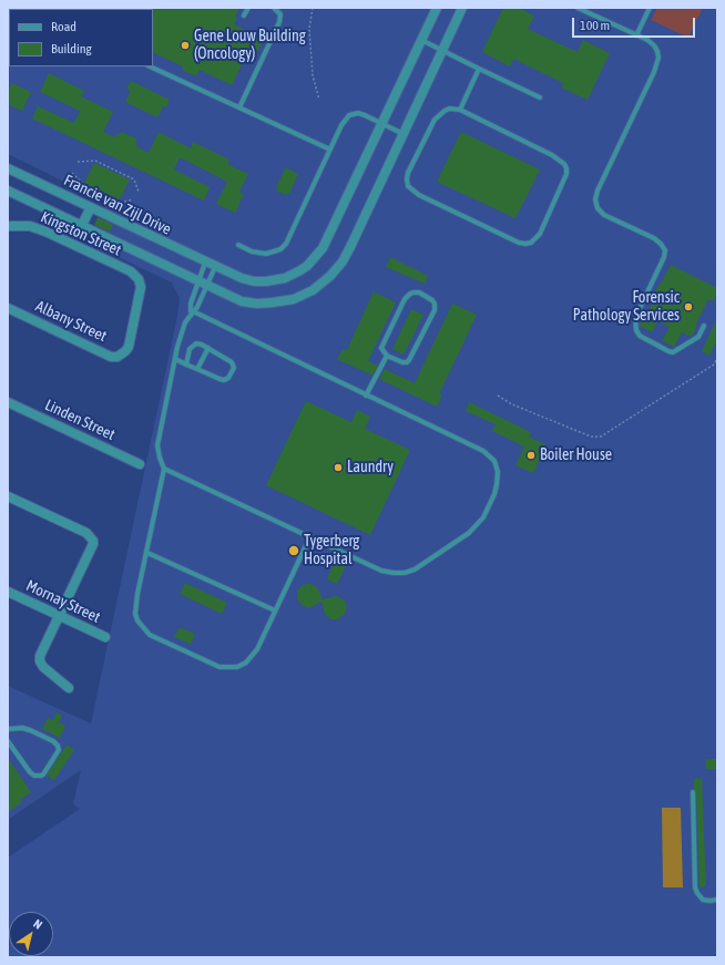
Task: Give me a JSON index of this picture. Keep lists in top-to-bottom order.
{
  "streets": {
    "street": [
      "Francie van Zijl Drive",
      "Kingston Street",
      "Albany Street",
      "Linden Street",
      "Mornay Street"
    ]
  },
  "crossings": [
    ["Kingston Street", "Albany Street"]
  ],
  "places": [
    "Gene Louw Building (Oncology)",
    "Forensic Pathology Services",
    "Boiler House",
    "Laundry",
    "Tygerberg Hospital"
  ],
  "legend": ["Road", "Building"],
  "scale_bar": "100 m",
  "north": "top right"
}
